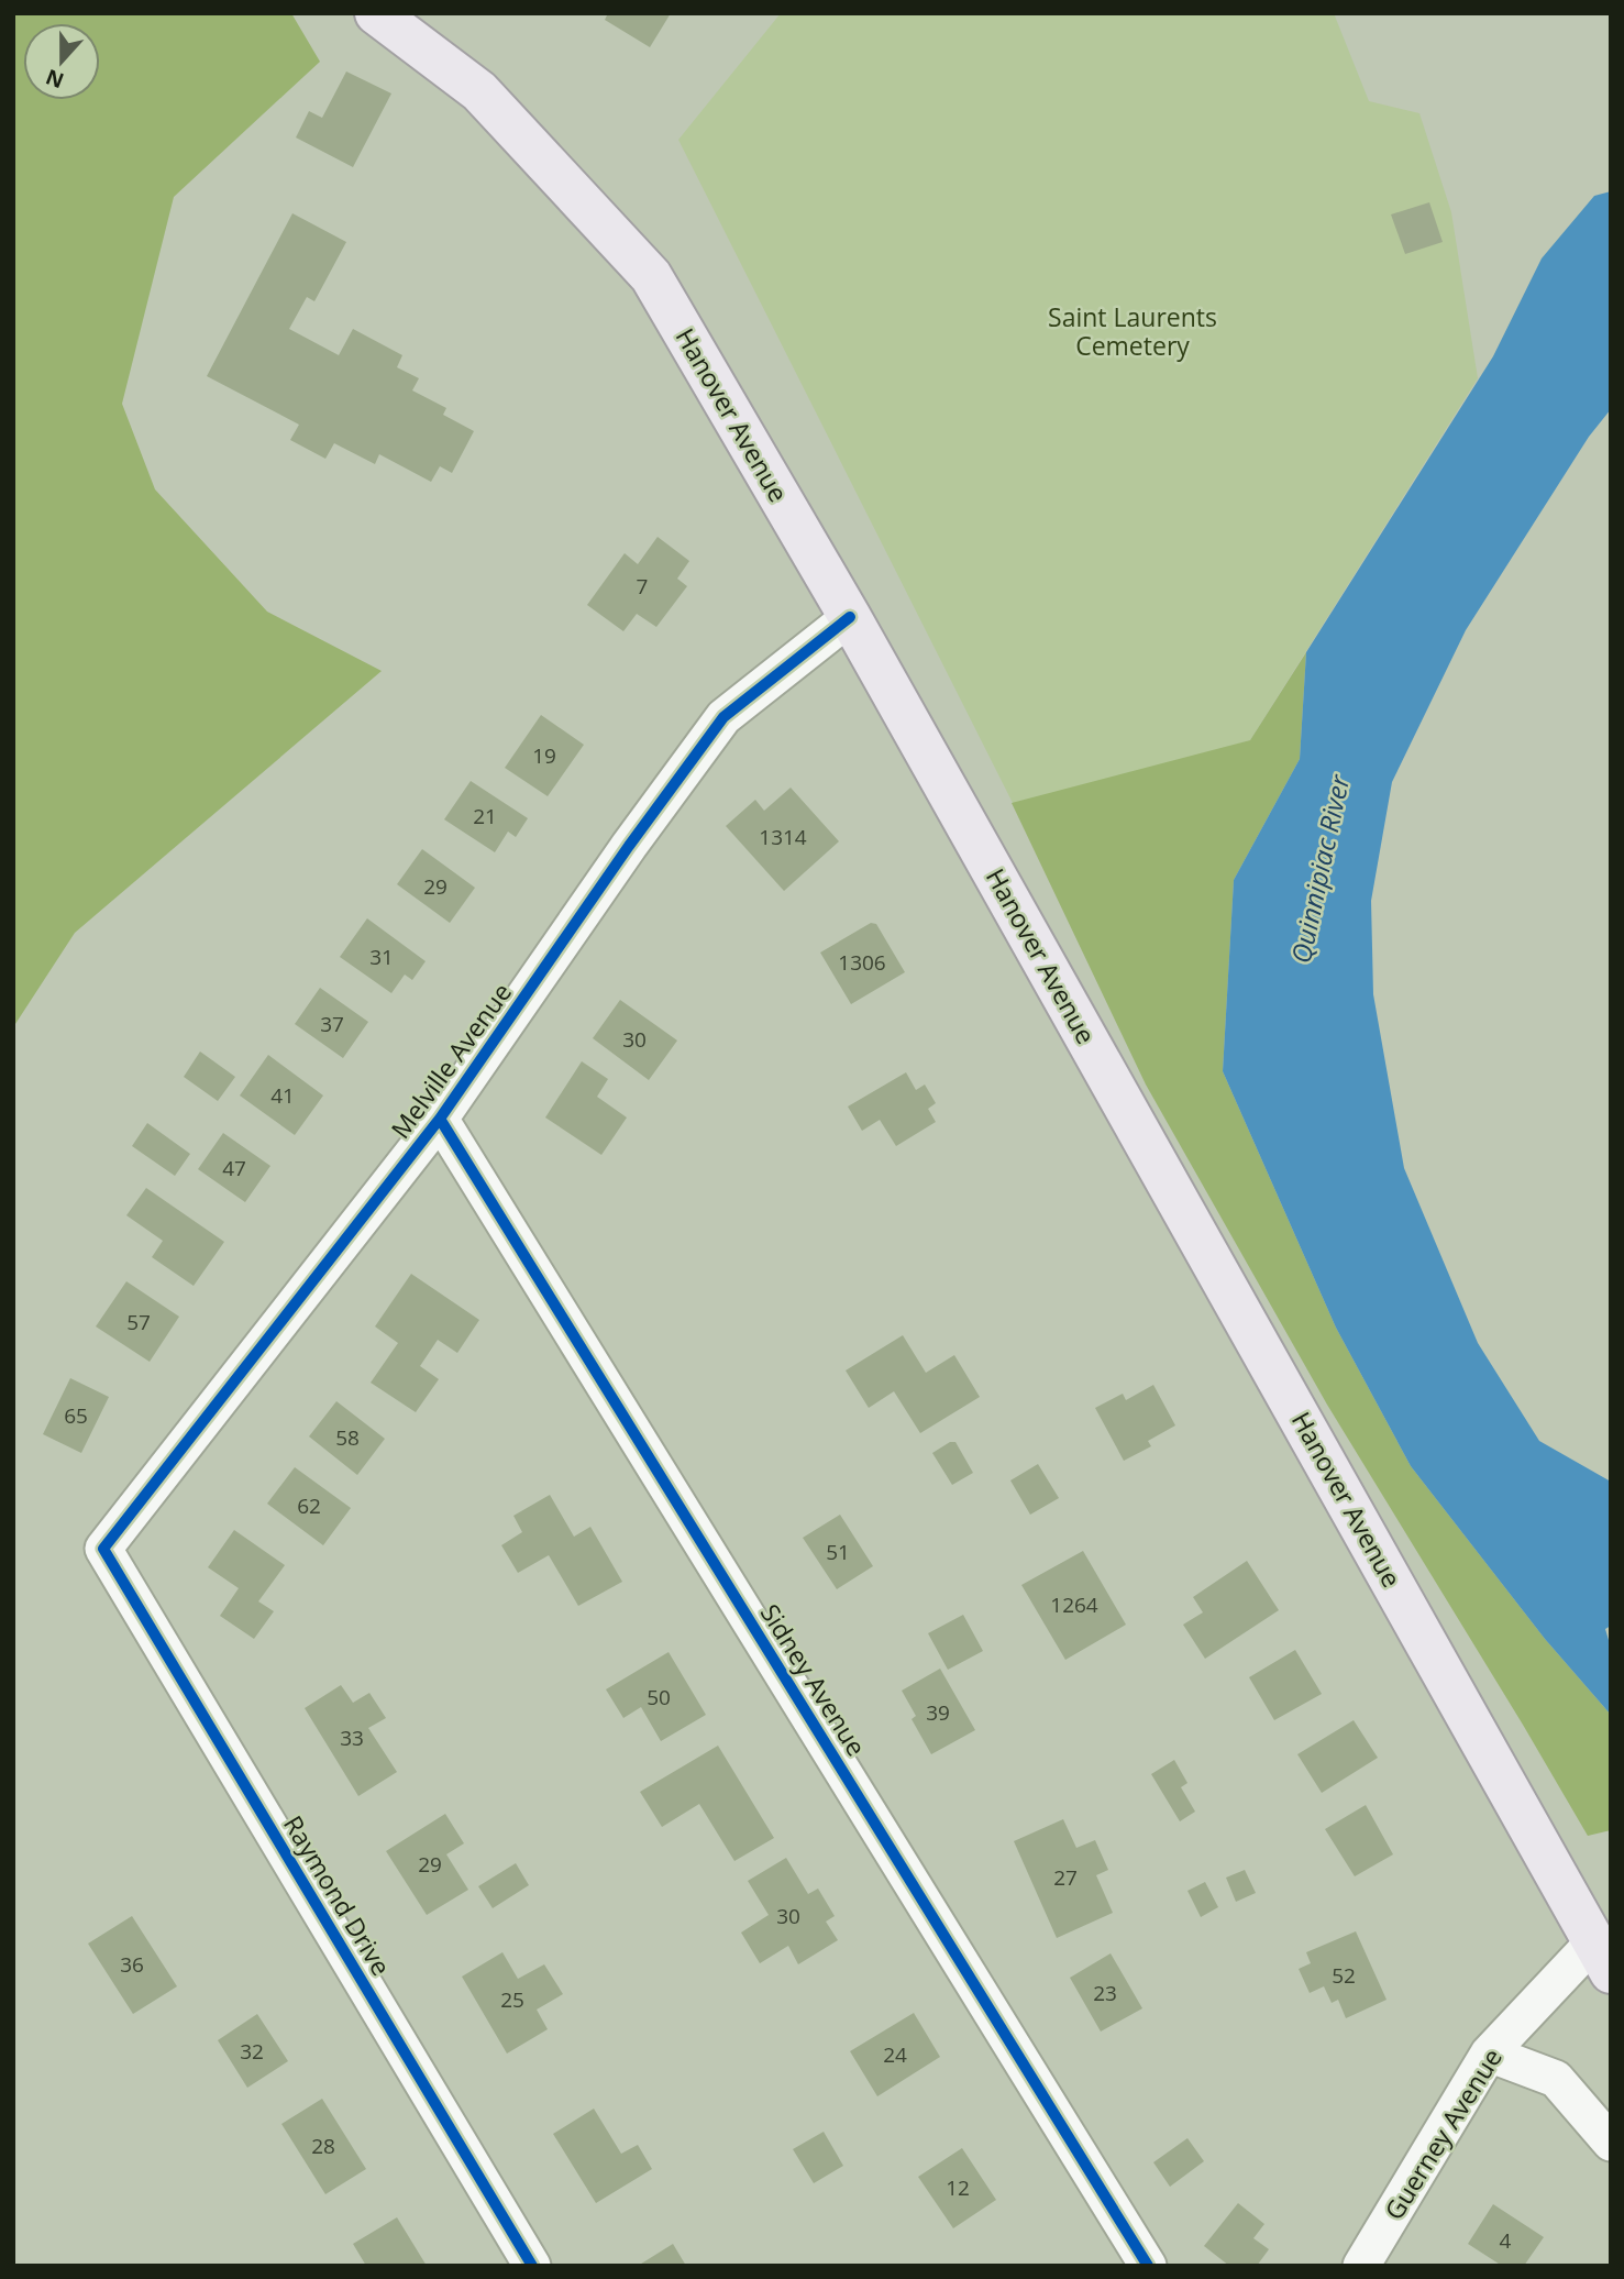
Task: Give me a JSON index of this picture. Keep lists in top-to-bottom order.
{
  "streets": {
    "main road": ["Hanover Avenue"],
    "street": [
      "Melville Avenue",
      "Sidney Avenue",
      "Raymond Drive",
      "Guerney Avenue"
    ]
  },
  "crossings": [
    ["Hanover Avenue", "Melville Avenue"],
    ["Hanover Avenue", "Guerney Avenue"],
    ["Melville Avenue", "Sidney Avenue"],
    ["Melville Avenue", "Raymond Drive"]
  ],
  "water": ["Quinnipiac River"],
  "parks": ["Saint Laurents Cemetery"],
  "house_numbers": [
    "7",
    "19",
    "21",
    "1314",
    "29",
    "31",
    "1306",
    "37",
    "30",
    "41",
    "47",
    "57",
    "65",
    "58",
    "62",
    "51",
    "1264",
    "50",
    "39",
    "33",
    "29",
    "27",
    "30",
    "36",
    "52",
    "23",
    "25",
    "32",
    "24",
    "28",
    "12",
    "4"
  ],
  "north": "bottom"
}
